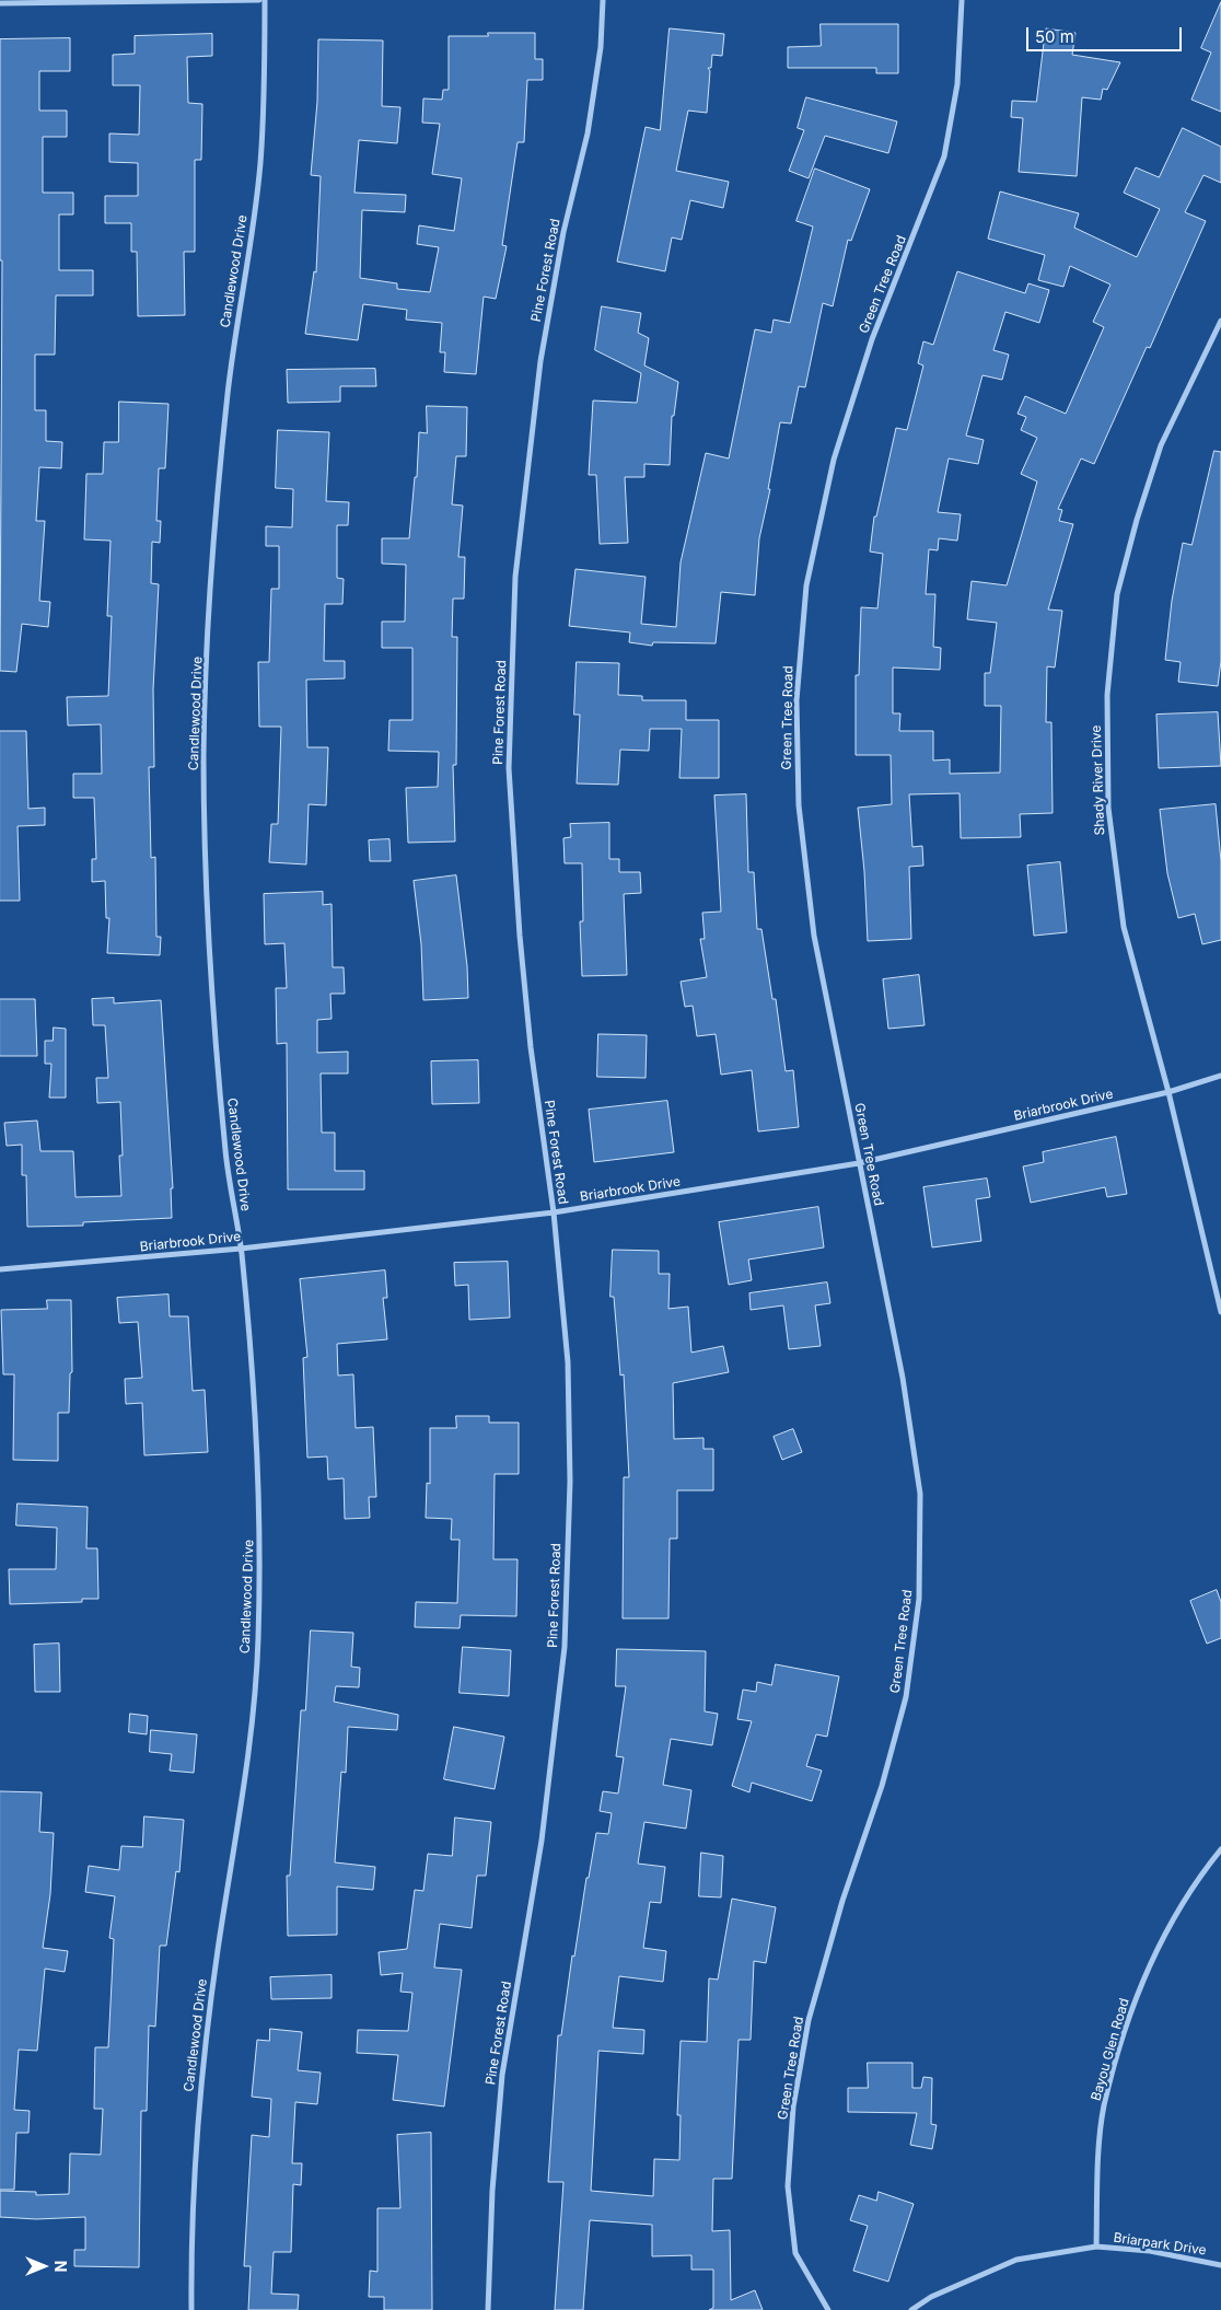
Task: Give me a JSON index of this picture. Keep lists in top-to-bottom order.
{
  "streets": {
    "street": [
      "Pine Forest Road",
      "Candlewood Drive",
      "Green Tree Road",
      "Shady River Drive",
      "Briarbrook Drive",
      "Bayou Glen Road",
      "Briarpark Drive"
    ]
  },
  "crossings": [
    ["Pine Forest Road", "Briarbrook Drive"],
    ["Candlewood Drive", "Briarbrook Drive"],
    ["Green Tree Road", "Briarbrook Drive"],
    ["Shady River Drive", "Briarbrook Drive"],
    ["Bayou Glen Road", "Briarpark Drive"]
  ],
  "scale_bar": "50 m",
  "north": "right"
}
